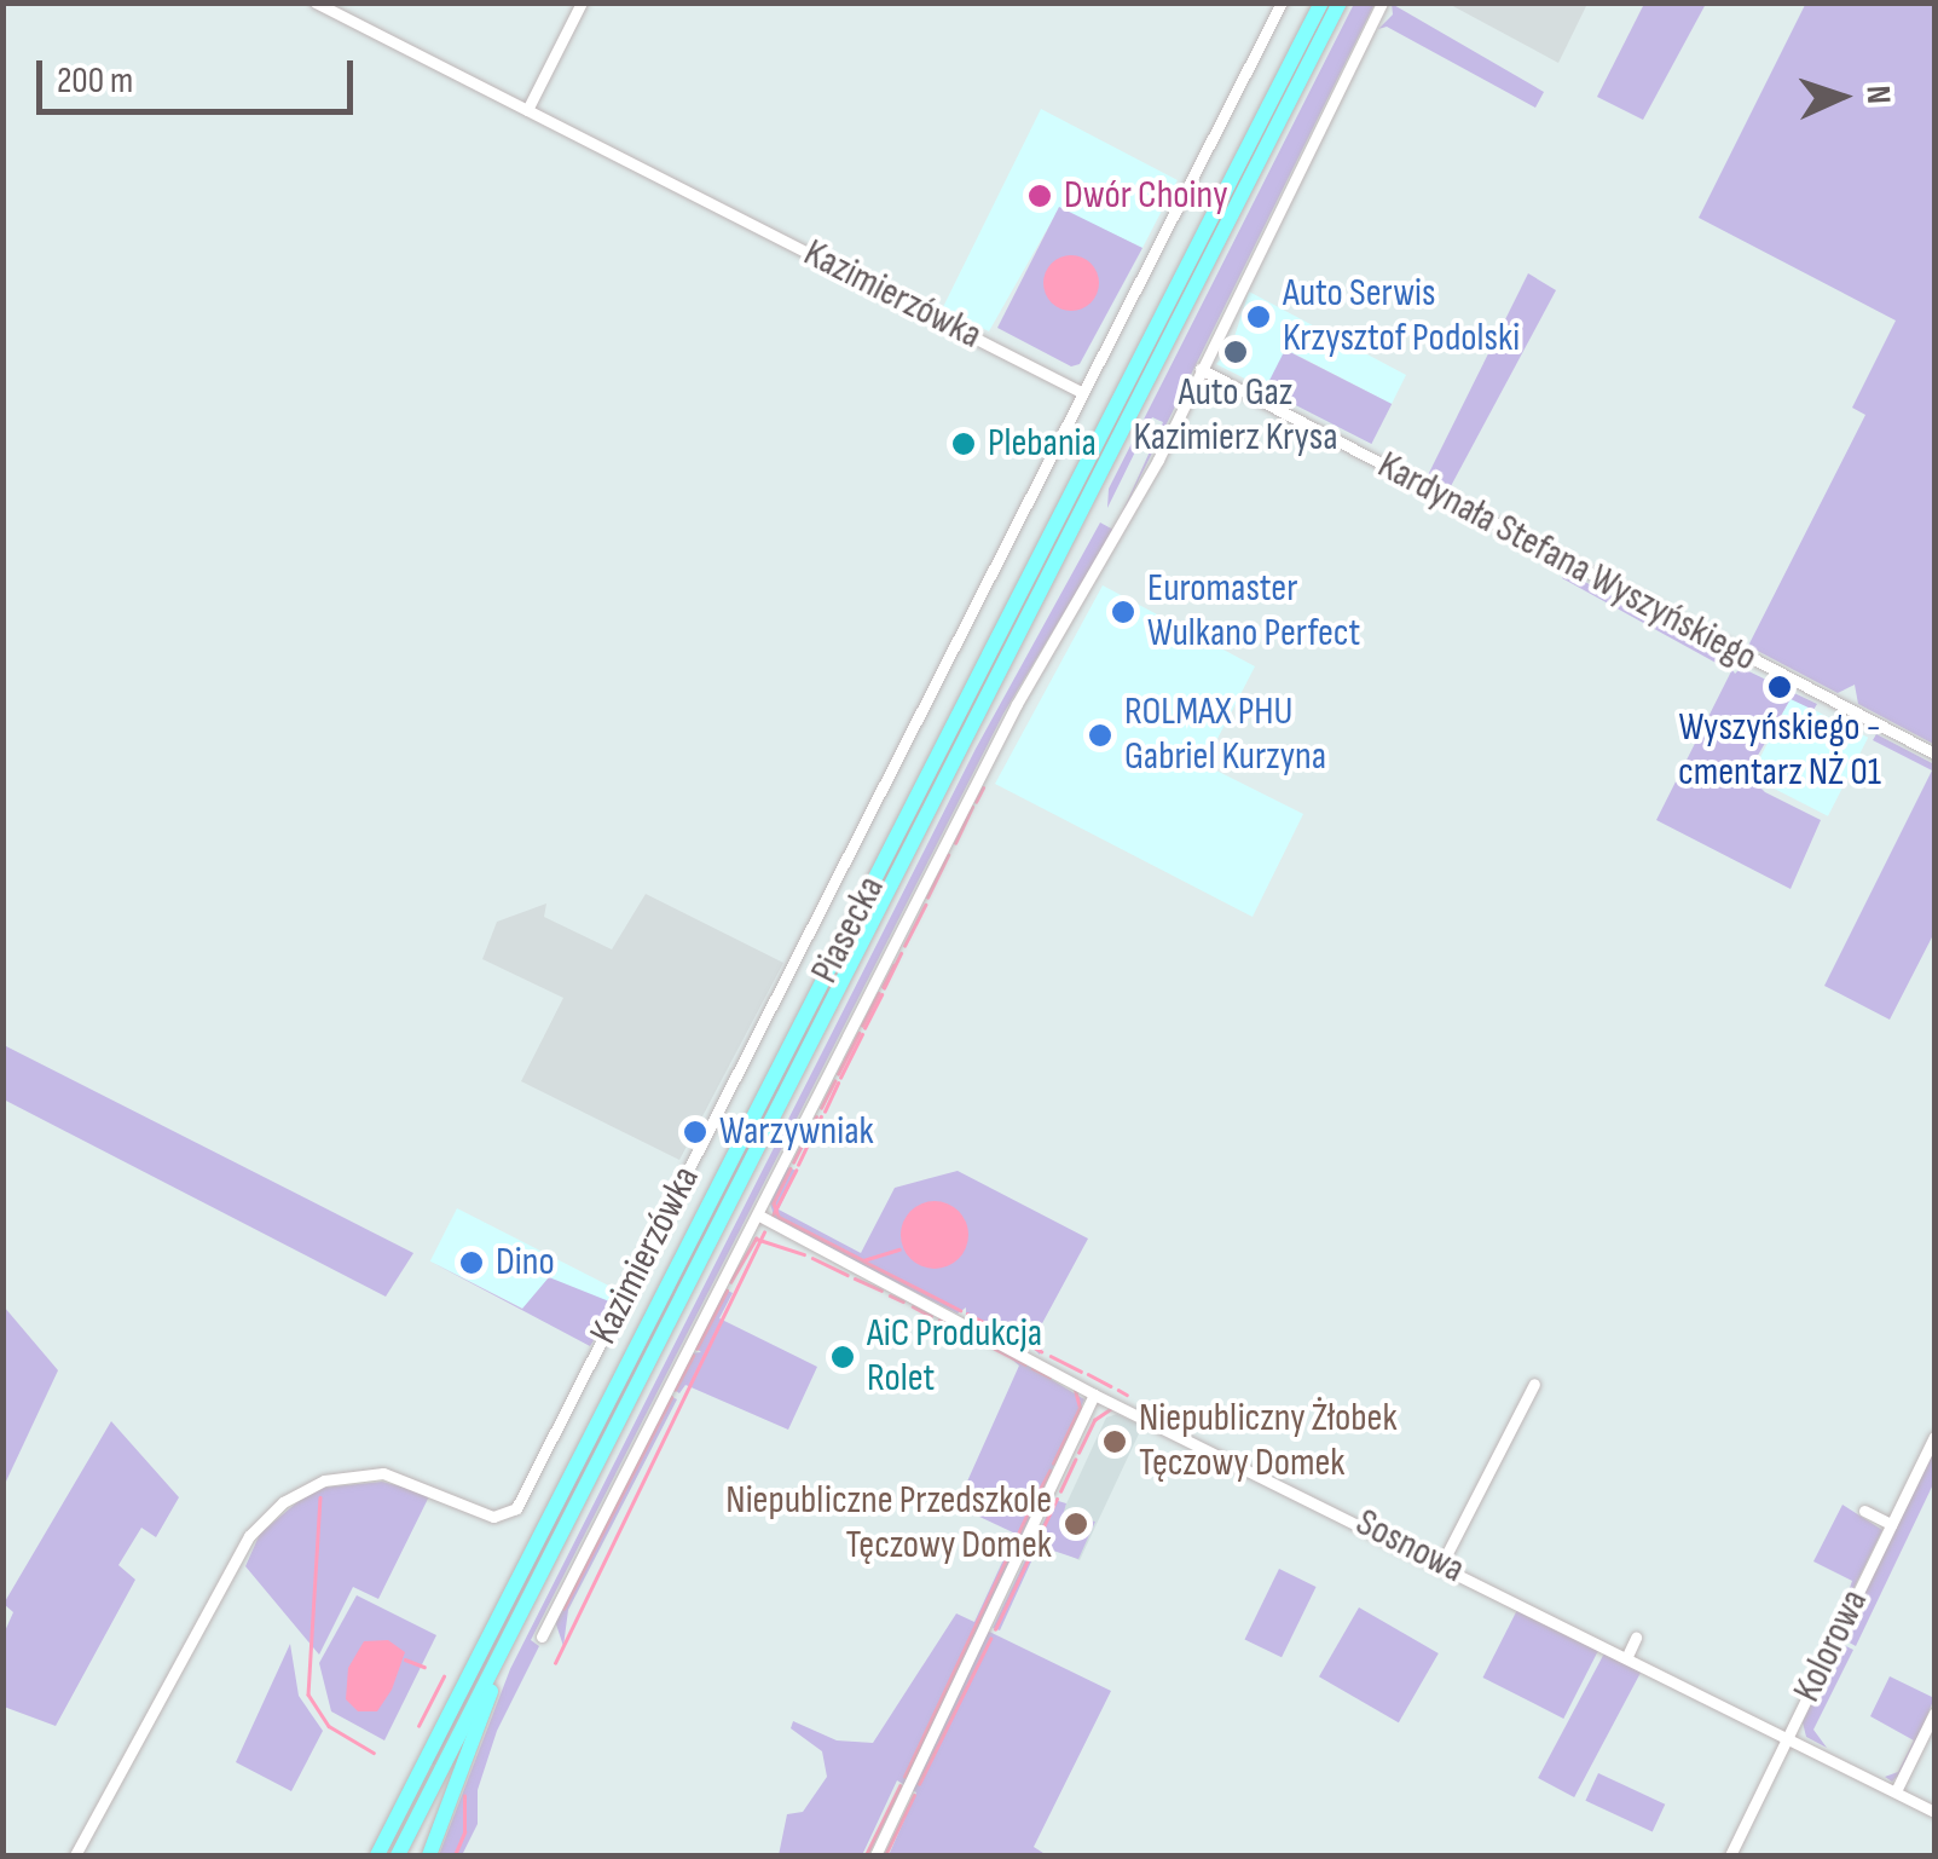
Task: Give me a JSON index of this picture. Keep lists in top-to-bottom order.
{
  "streets": {
    "highway": ["Piasecka"],
    "street": [
      "Kazimierzówka",
      "Kardynała Stefana Wyszyńskiego",
      "Sosnowa",
      "Kolorowa"
    ]
  },
  "crossings": [
    ["Sosnowa", "Kolorowa"]
  ],
  "places": [
    "Dwór Choiny",
    "Auto Serwis Krzysztof Podolski",
    "Auto Gaz Kazimierz Krysa",
    "Plebania",
    "Euromaster Wulkano Perfect",
    "Wyszyńskiego - cmentarz NŻ 01",
    "ROLMAX PHU Gabriel Kurzyna",
    "Warzywniak",
    "Dino",
    "AiC Produkcja Rolet",
    "Niepubliczny Żłobek Tęczowy Domek",
    "Niepubliczne Przedszkole Tęczowy Domek"
  ],
  "scale_bar": "200 m",
  "north": "right"
}
